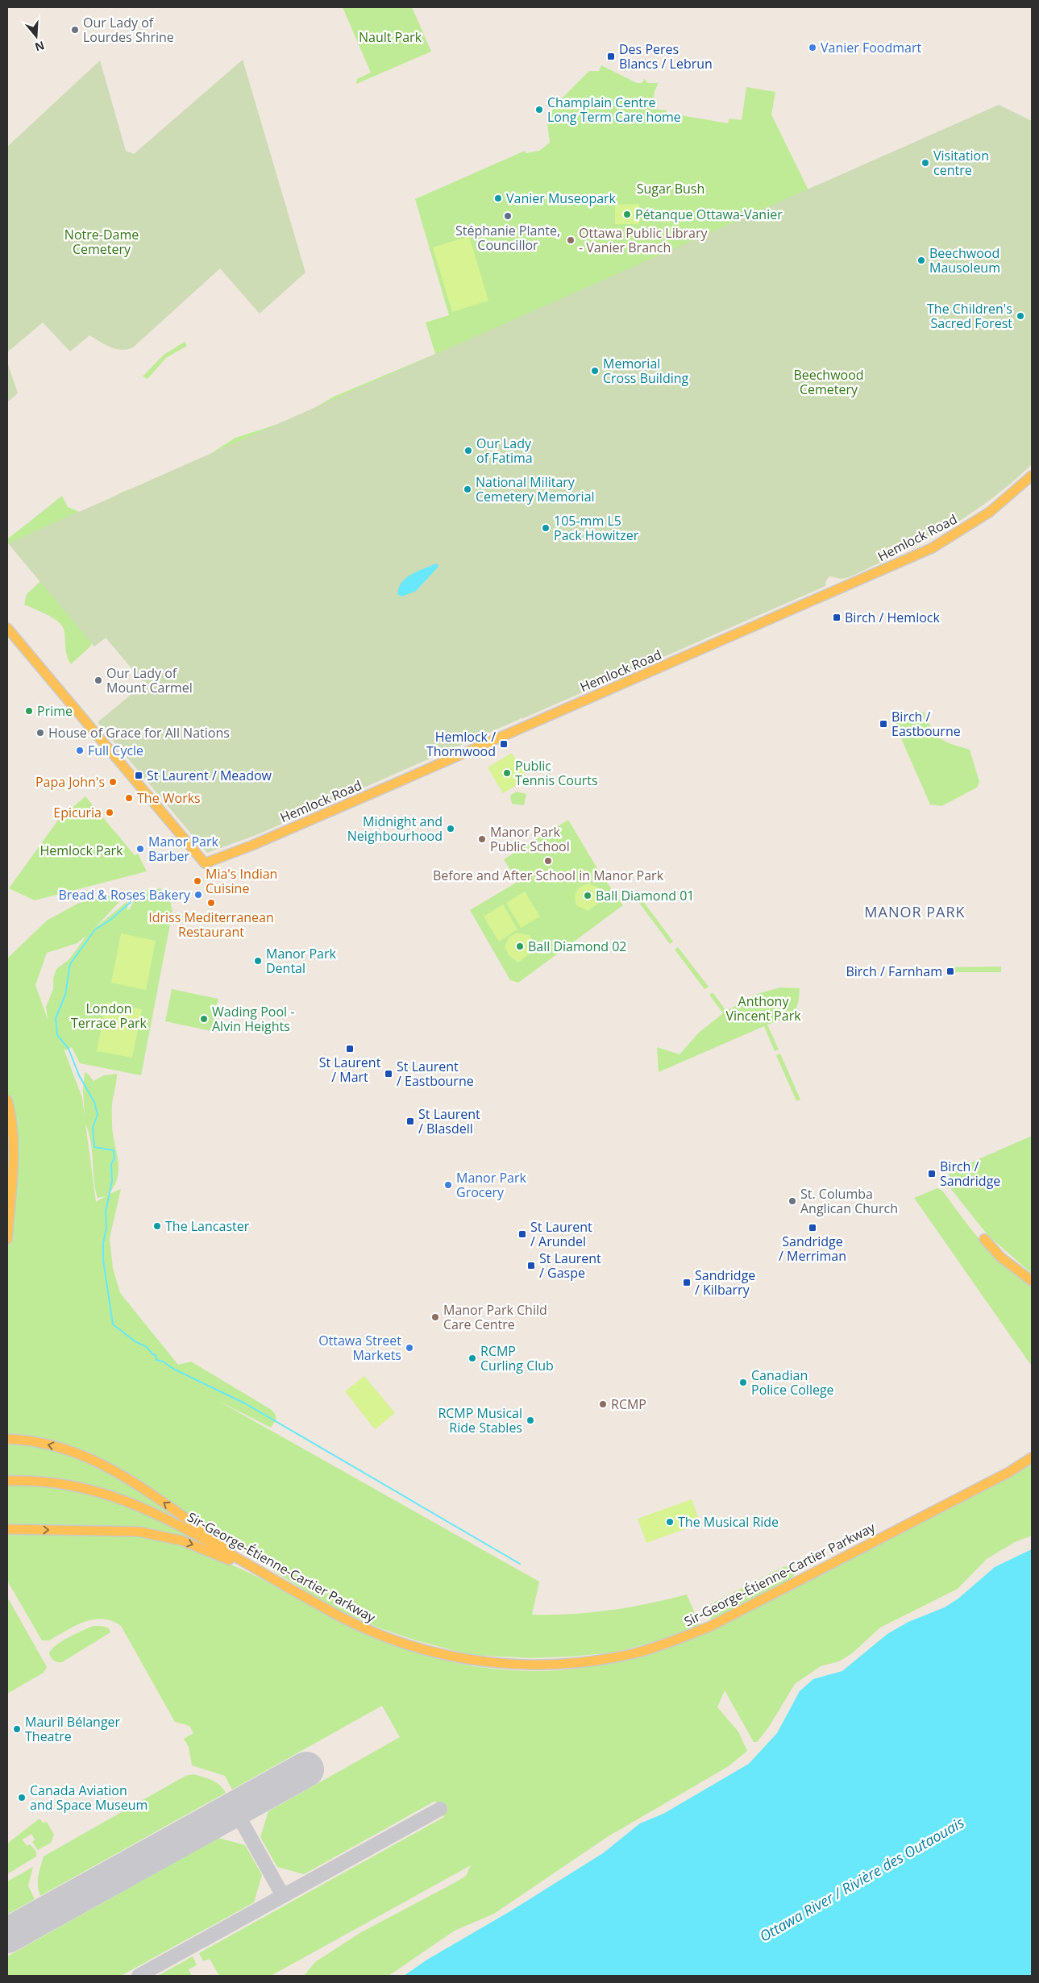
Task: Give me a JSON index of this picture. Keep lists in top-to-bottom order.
{
  "streets": {
    "main road": ["Hemlock Road", "Sir-George-Étienne-Cartier Parkway"]
  },
  "districts": ["MANOR PARK"],
  "water": ["Ottawa River / Rivière des Outaouais"],
  "parks": [
    "Nault Park",
    "Sugar Bush",
    "Notre-Dame Cemetery",
    "Beechwood Cemetery",
    "Hemlock Park",
    "Anthony Vincent Park",
    "London Terrace Park"
  ],
  "places": {
    "other": [
      "Our Lady of Lourdes Shrine",
      "Vanier Foodmart",
      "Champlain Centre Long Term Care home",
      "Visitation centre",
      "Vanier Museopark",
      "Pétanque Ottawa-Vanier",
      "Stéphanie Plante, Councillor",
      "Ottawa Public Library - Vanier Branch",
      "Beechwood Mausoleum",
      "The Children's Sacred Forest",
      "Memorial Cross Building",
      "Our Lady of Fatima",
      "National Military Cemetery Memorial",
      "105-mm L5 Pack Howitzer",
      "Our Lady of Mount Carmel",
      "Prime",
      "House of Grace for All Nations",
      "Full Cycle",
      "Public Tennis Courts",
      "Papa John's",
      "The Works",
      "Epicuria",
      "Midnight and Neighbourhood",
      "Manor Park Public School",
      "Manor Park Barber",
      "Before and After School in Manor Park",
      "Mia's Indian Cuisine",
      "Bread & Roses Bakery",
      "Ball Diamond 01",
      "Idriss Mediterranean Restaurant",
      "Ball Diamond 02",
      "Manor Park Dental",
      "Wading Pool - Alvin Heights",
      "Manor Park Grocery",
      "St. Columba Anglican Church",
      "The Lancaster",
      "Manor Park Child Care Centre",
      "Ottawa Street Markets",
      "RCMP Curling Club",
      "Canadian Police College",
      "RCMP",
      "RCMP Musical Ride Stables",
      "The Musical Ride",
      "Mauril Bélanger Theatre",
      "Canada Aviation and Space Museum"
    ],
    "transit": [
      "Des Peres Blancs / Lebrun",
      "Birch / Hemlock",
      "Birch / Eastbourne",
      "Hemlock / Thornwood",
      "St Laurent / Meadow",
      "Birch / Farnham",
      "St Laurent / Mart",
      "St Laurent / Eastbourne",
      "St Laurent / Blasdell",
      "Birch / Sandridge",
      "Sandridge / Merriman",
      "St Laurent / Arundel",
      "St Laurent / Gaspe",
      "Sandridge / Kilbarry"
    ]
  },
  "north": "bottom"
}
